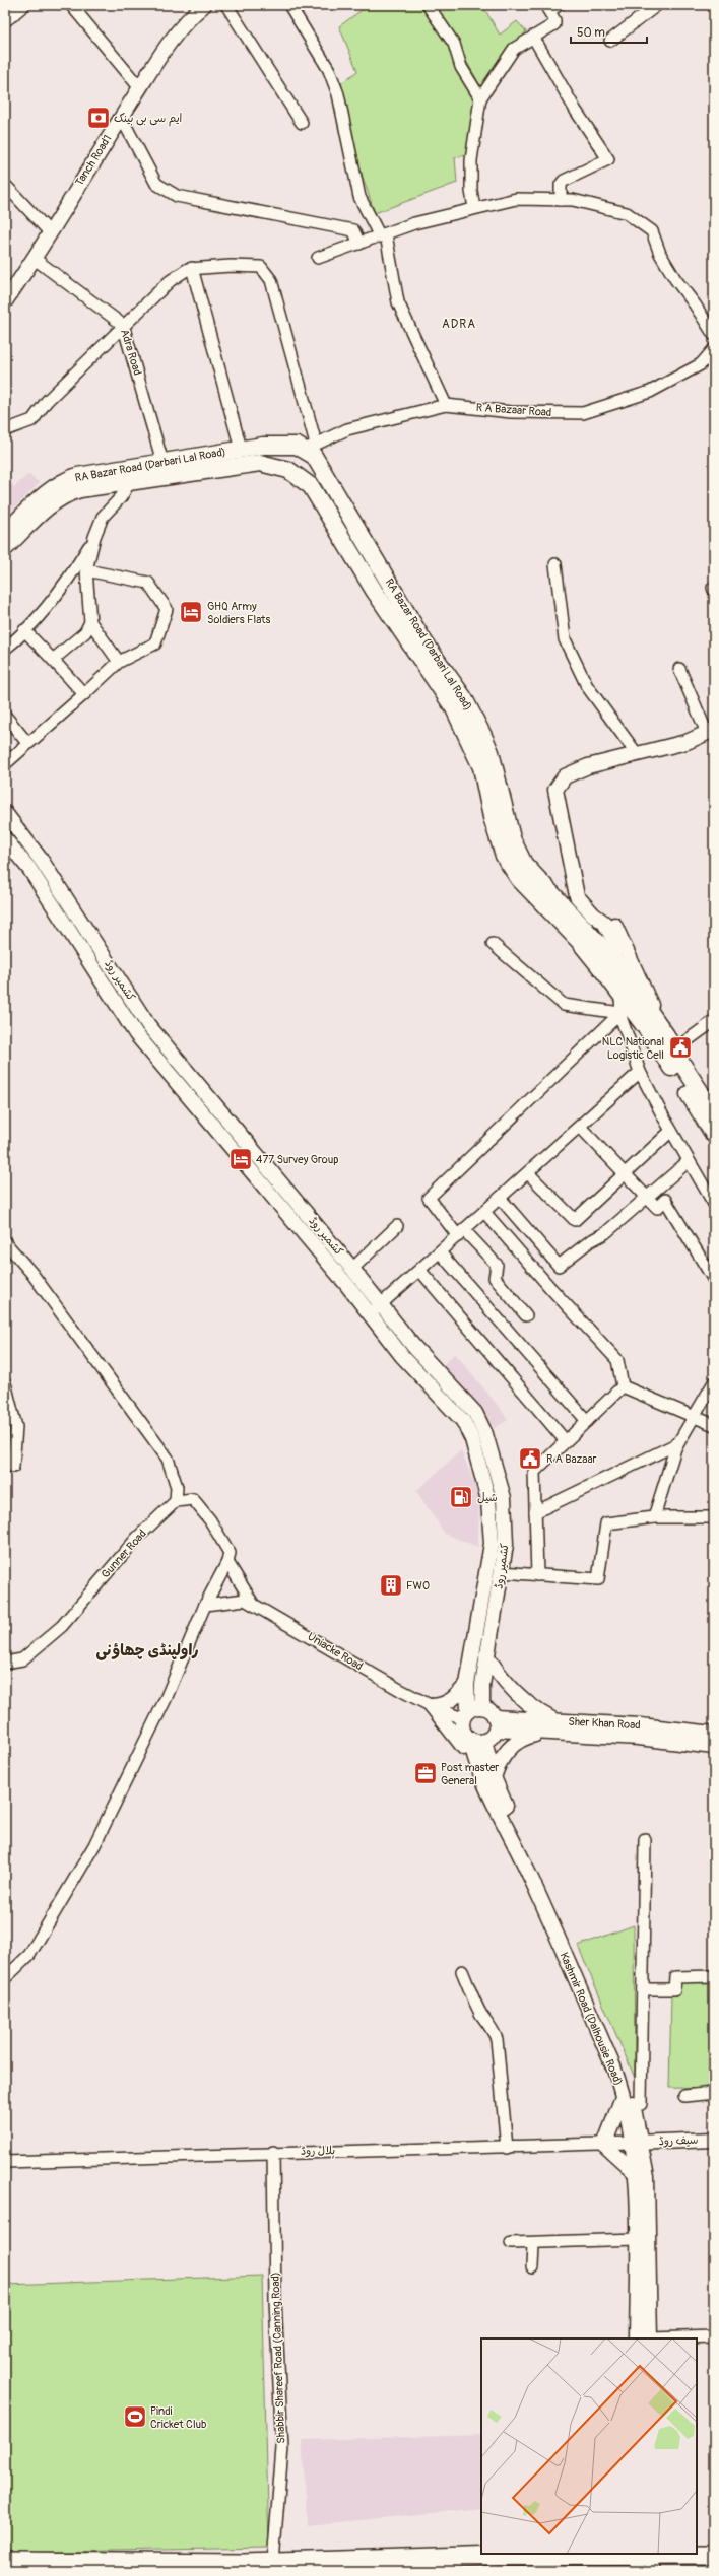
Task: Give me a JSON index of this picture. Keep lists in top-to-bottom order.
{
  "streets": {
    "main road": ["RA Bazar Road (Darbari Lal Road)"],
    "street": [
      "Tanch Road1",
      "Adra Road",
      "R A Bazaar Road",
      "کشمیر روڈ",
      "Gunner Road",
      "Uniacke Road",
      "Sher Khan Road",
      "Kashmir Road (Dalhousie Road)",
      "سیف روڈ",
      "ہلال روڈ",
      "Shabbir Shareef Road (Canning Road)"
    ]
  },
  "crossings": [
    ["Tanch Road1", "Adra Road"],
    ["Adra Road", "RA Bazar Road (Darbari Lal Road)"],
    ["R A Bazaar Road", "RA Bazar Road (Darbari Lal Road)"],
    ["کشمیر روڈ", "Uniacke Road"],
    ["کشمیر روڈ", "Sher Khan Road"],
    ["کشمیر روڈ", "Kashmir Road (Dalhousie Road)"],
    ["Uniacke Road", "Sher Khan Road"],
    ["Uniacke Road", "Kashmir Road (Dalhousie Road)"],
    ["Sher Khan Road", "Kashmir Road (Dalhousie Road)"],
    ["Kashmir Road (Dalhousie Road)", "سیف روڈ"],
    ["Kashmir Road (Dalhousie Road)", "ہلال روڈ"],
    ["سیف روڈ", "ہلال روڈ"],
    ["ہلال روڈ", "Shabbir Shareef Road (Canning Road)"]
  ],
  "districts": ["ADRA", "راولپنڈی چھاؤنی"],
  "places": {
    "bank": ["ایم سی بی بینک"],
    "hotel": ["GHQ Army Soldiers Flats", "477 Survey Group"],
    "public building": ["NLC National Logistic Cell", "R A Bazaar"],
    "fuel station": ["شیل"],
    "building": ["FWO"],
    "office": ["Post master General"],
    "sports": ["Pindi Cricket Club"]
  },
  "scale_bar": "50 m"
}
